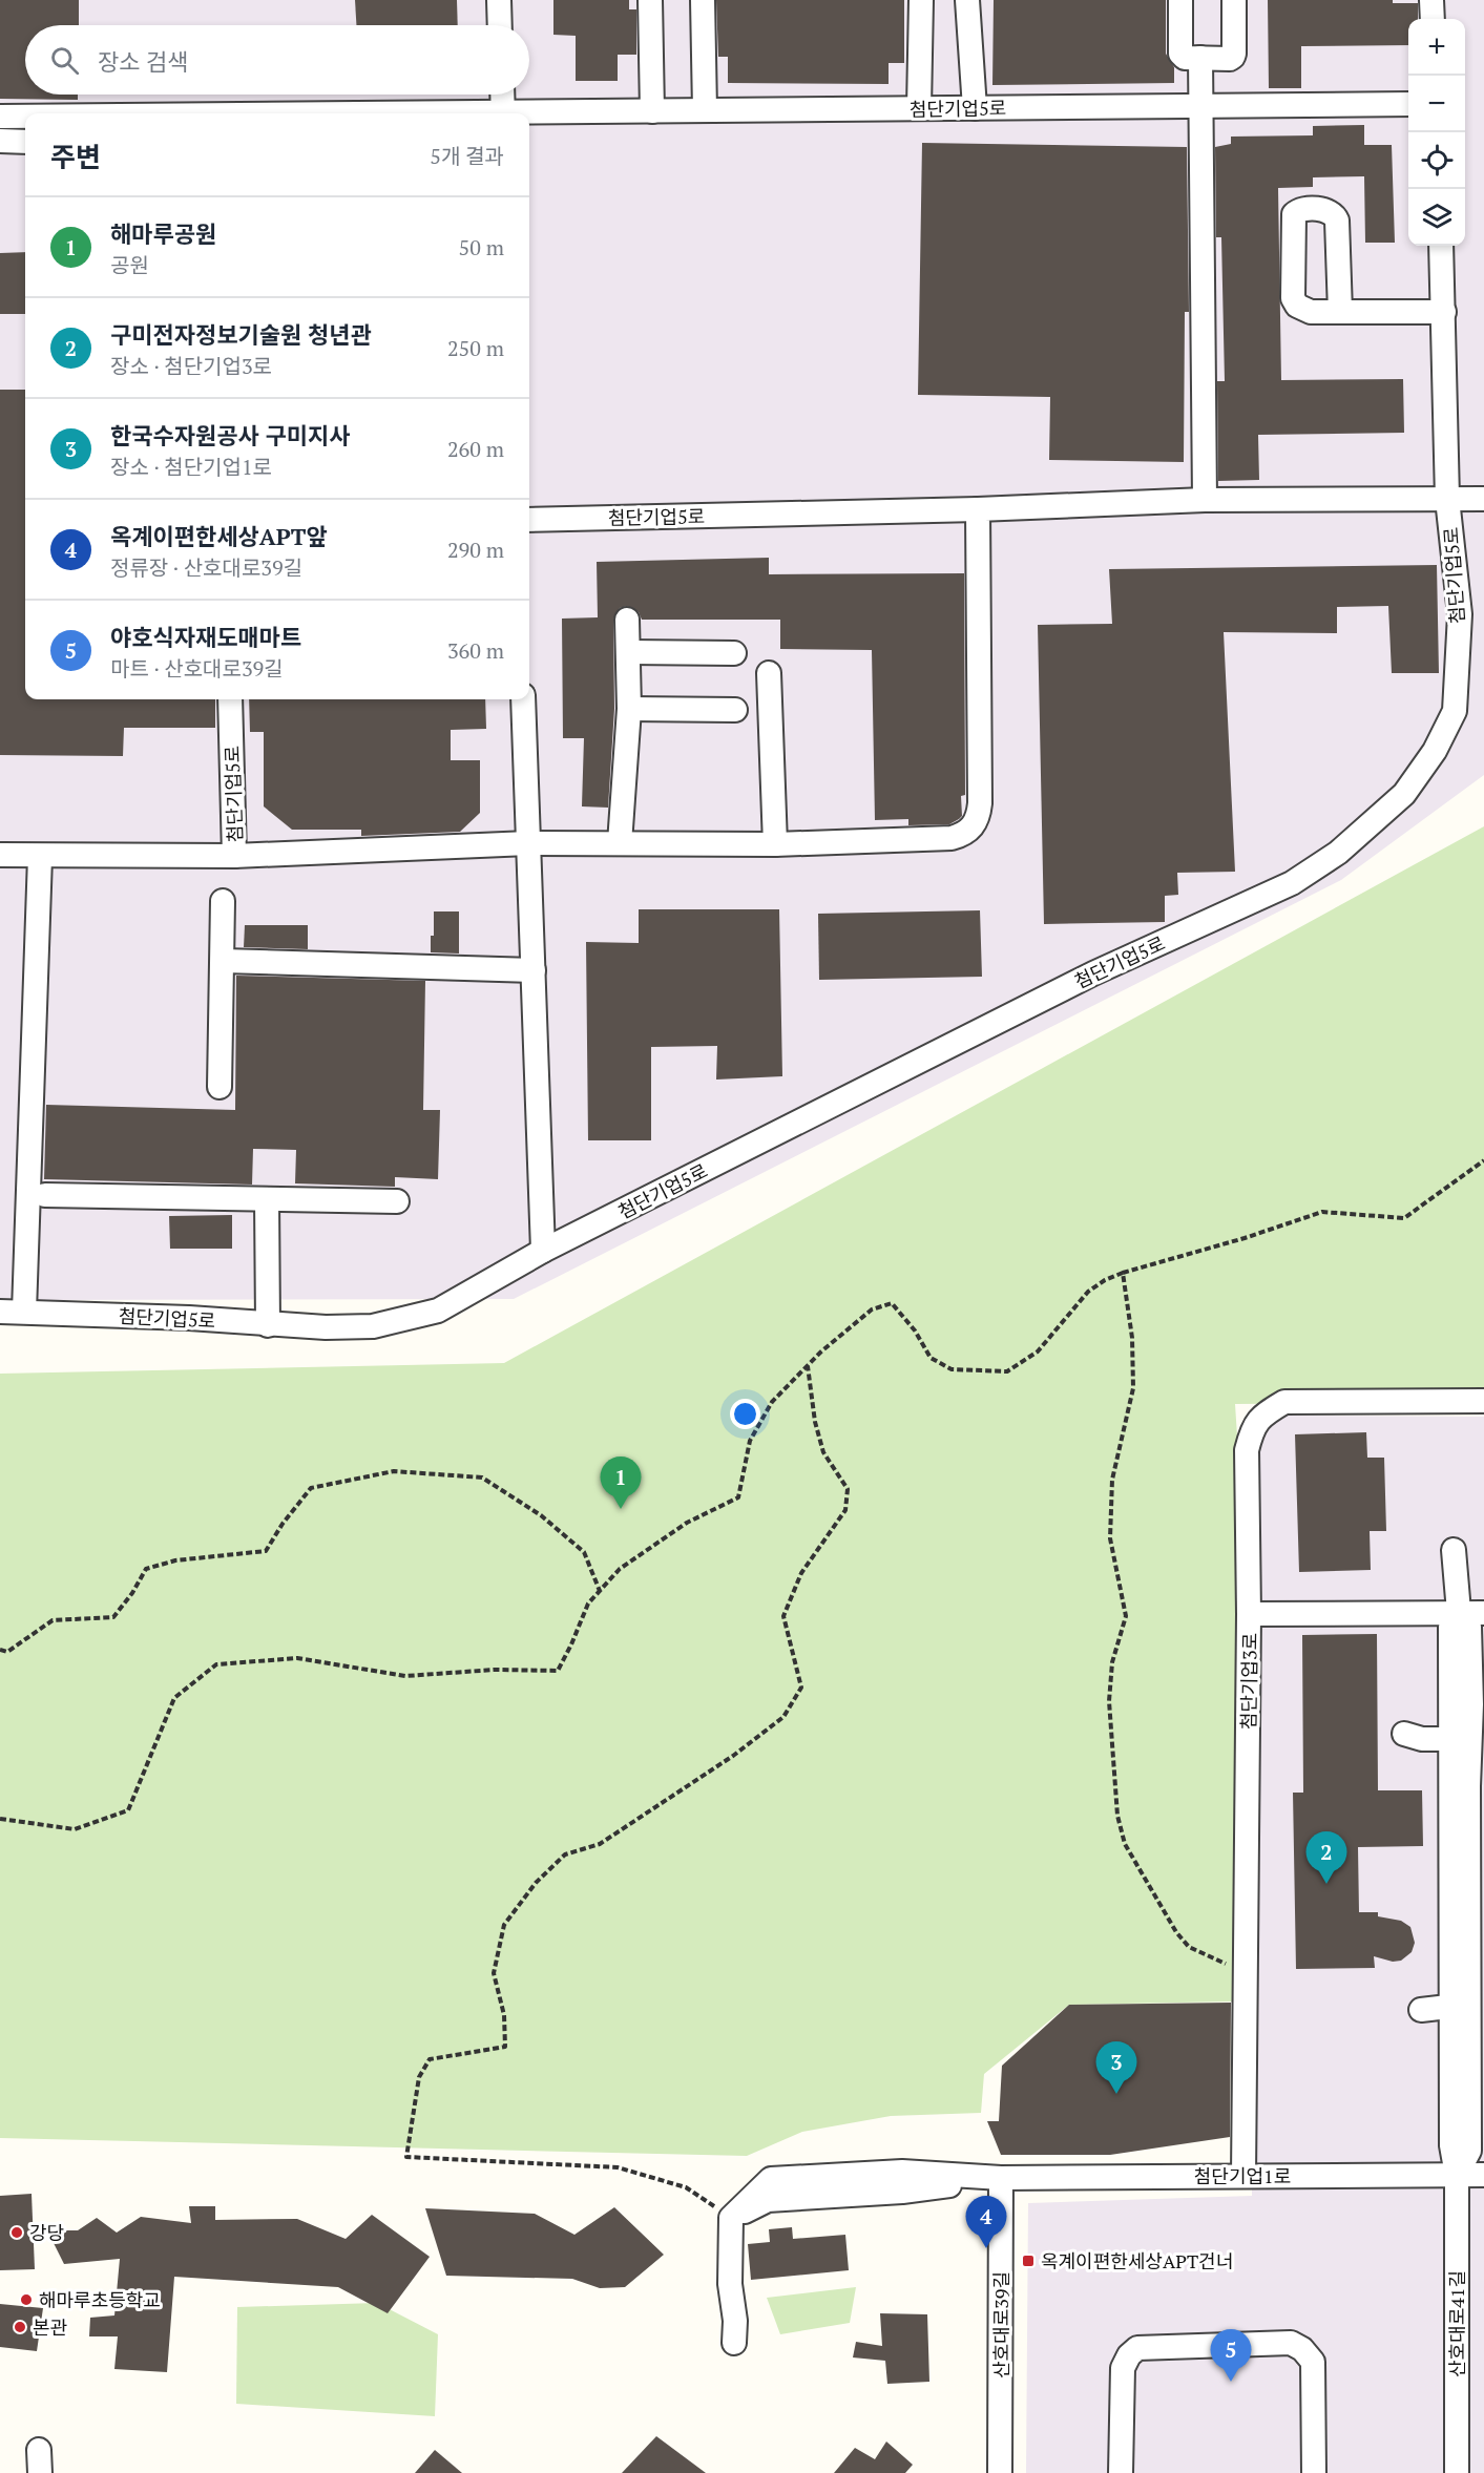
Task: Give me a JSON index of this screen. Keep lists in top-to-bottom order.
{
  "streets": {
    "street": [
      "첨단기업5로",
      "첨단기업3로",
      "첨단기업1로",
      "산호대로41길",
      "산호대로39길"
    ]
  },
  "crossings": [
    ["첨단기업3로", "첨단기업1로"],
    ["첨단기업1로", "산호대로41길"],
    ["첨단기업1로", "산호대로39길"]
  ],
  "places": {
    "other": ["강당", "해마루초등학교", "본관"],
    "transit": ["옥계이편한세상APT건너"]
  },
  "page": {
    "map_buttons": ["+", "−"],
    "search": "장소 검색",
    "heading": ["주변", "5개 결과"],
    "list": [
      {
        "mark": "1",
        "name": "해마루공원",
        "note": "공원",
        "value": "50 m"
      },
      {
        "mark": "2",
        "name": "구미전자정보기술원 청년관",
        "note": "장소 · 첨단기업3로",
        "value": "250 m"
      },
      {
        "mark": "3",
        "name": "한국수자원공사 구미지사",
        "note": "장소 · 첨단기업1로",
        "value": "260 m"
      },
      {
        "mark": "4",
        "name": "옥계이편한세상APT앞",
        "note": "정류장 · 산호대로39길",
        "value": "290 m"
      },
      {
        "mark": "5",
        "name": "야호식자재도매마트",
        "note": "마트 · 산호대로39길",
        "value": "360 m"
      }
    ],
    "pins": [
      "1",
      "2",
      "3",
      "4",
      "5"
    ]
  }
}
